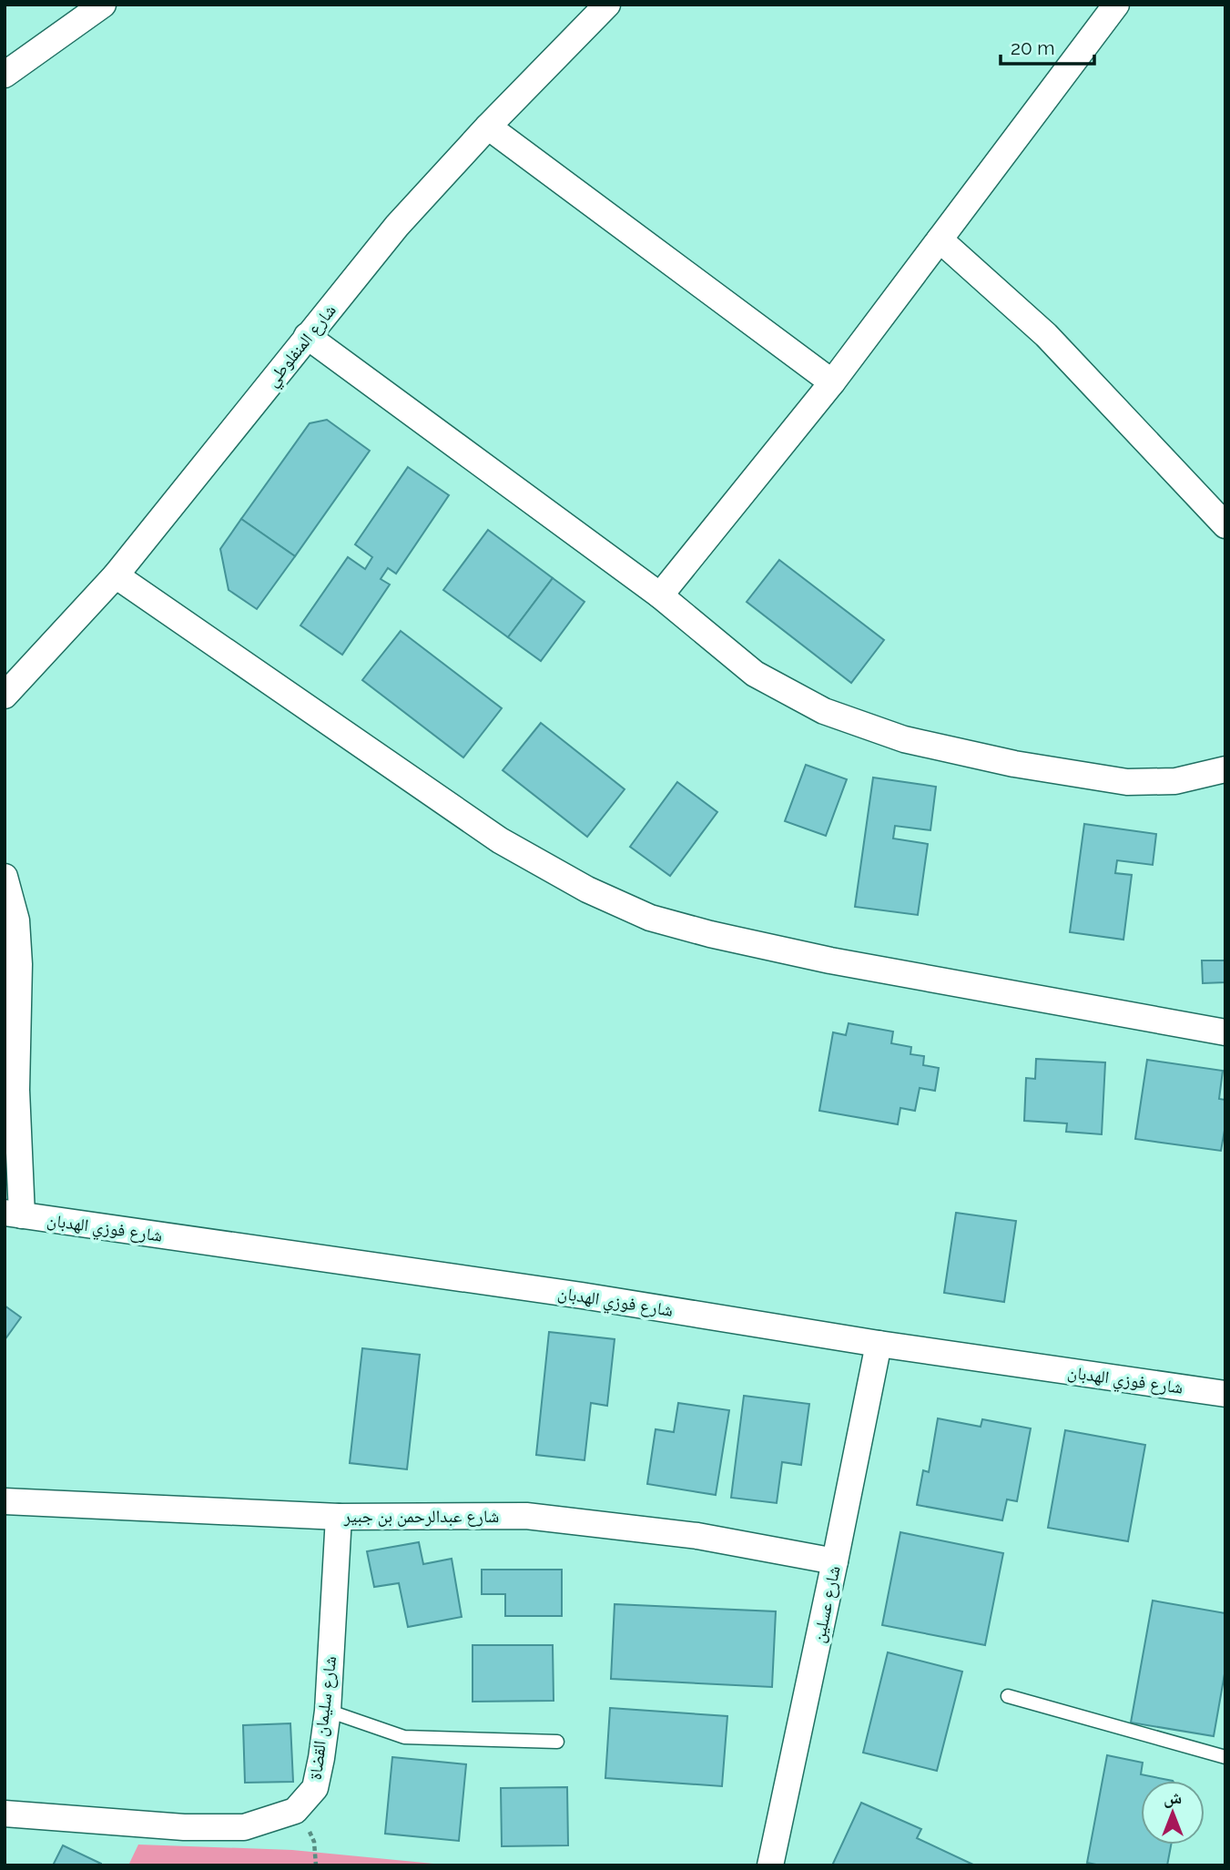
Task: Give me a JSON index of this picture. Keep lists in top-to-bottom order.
{
  "streets": {
    "street": [
      "شارع المنفلوطي",
      "شارع فوزي الهدبان",
      "شارع عبدالرحمن بن جبير",
      "شارع عسلين",
      "شارع سليمان القضاة"
    ]
  },
  "crossings": [
    ["شارع فوزي الهدبان", "شارع عسلين"],
    ["شارع عبدالرحمن بن جبير", "شارع عسلين"],
    ["شارع عبدالرحمن بن جبير", "شارع سليمان القضاة"]
  ],
  "scale_bar": "20 m",
  "north": "top"
}
